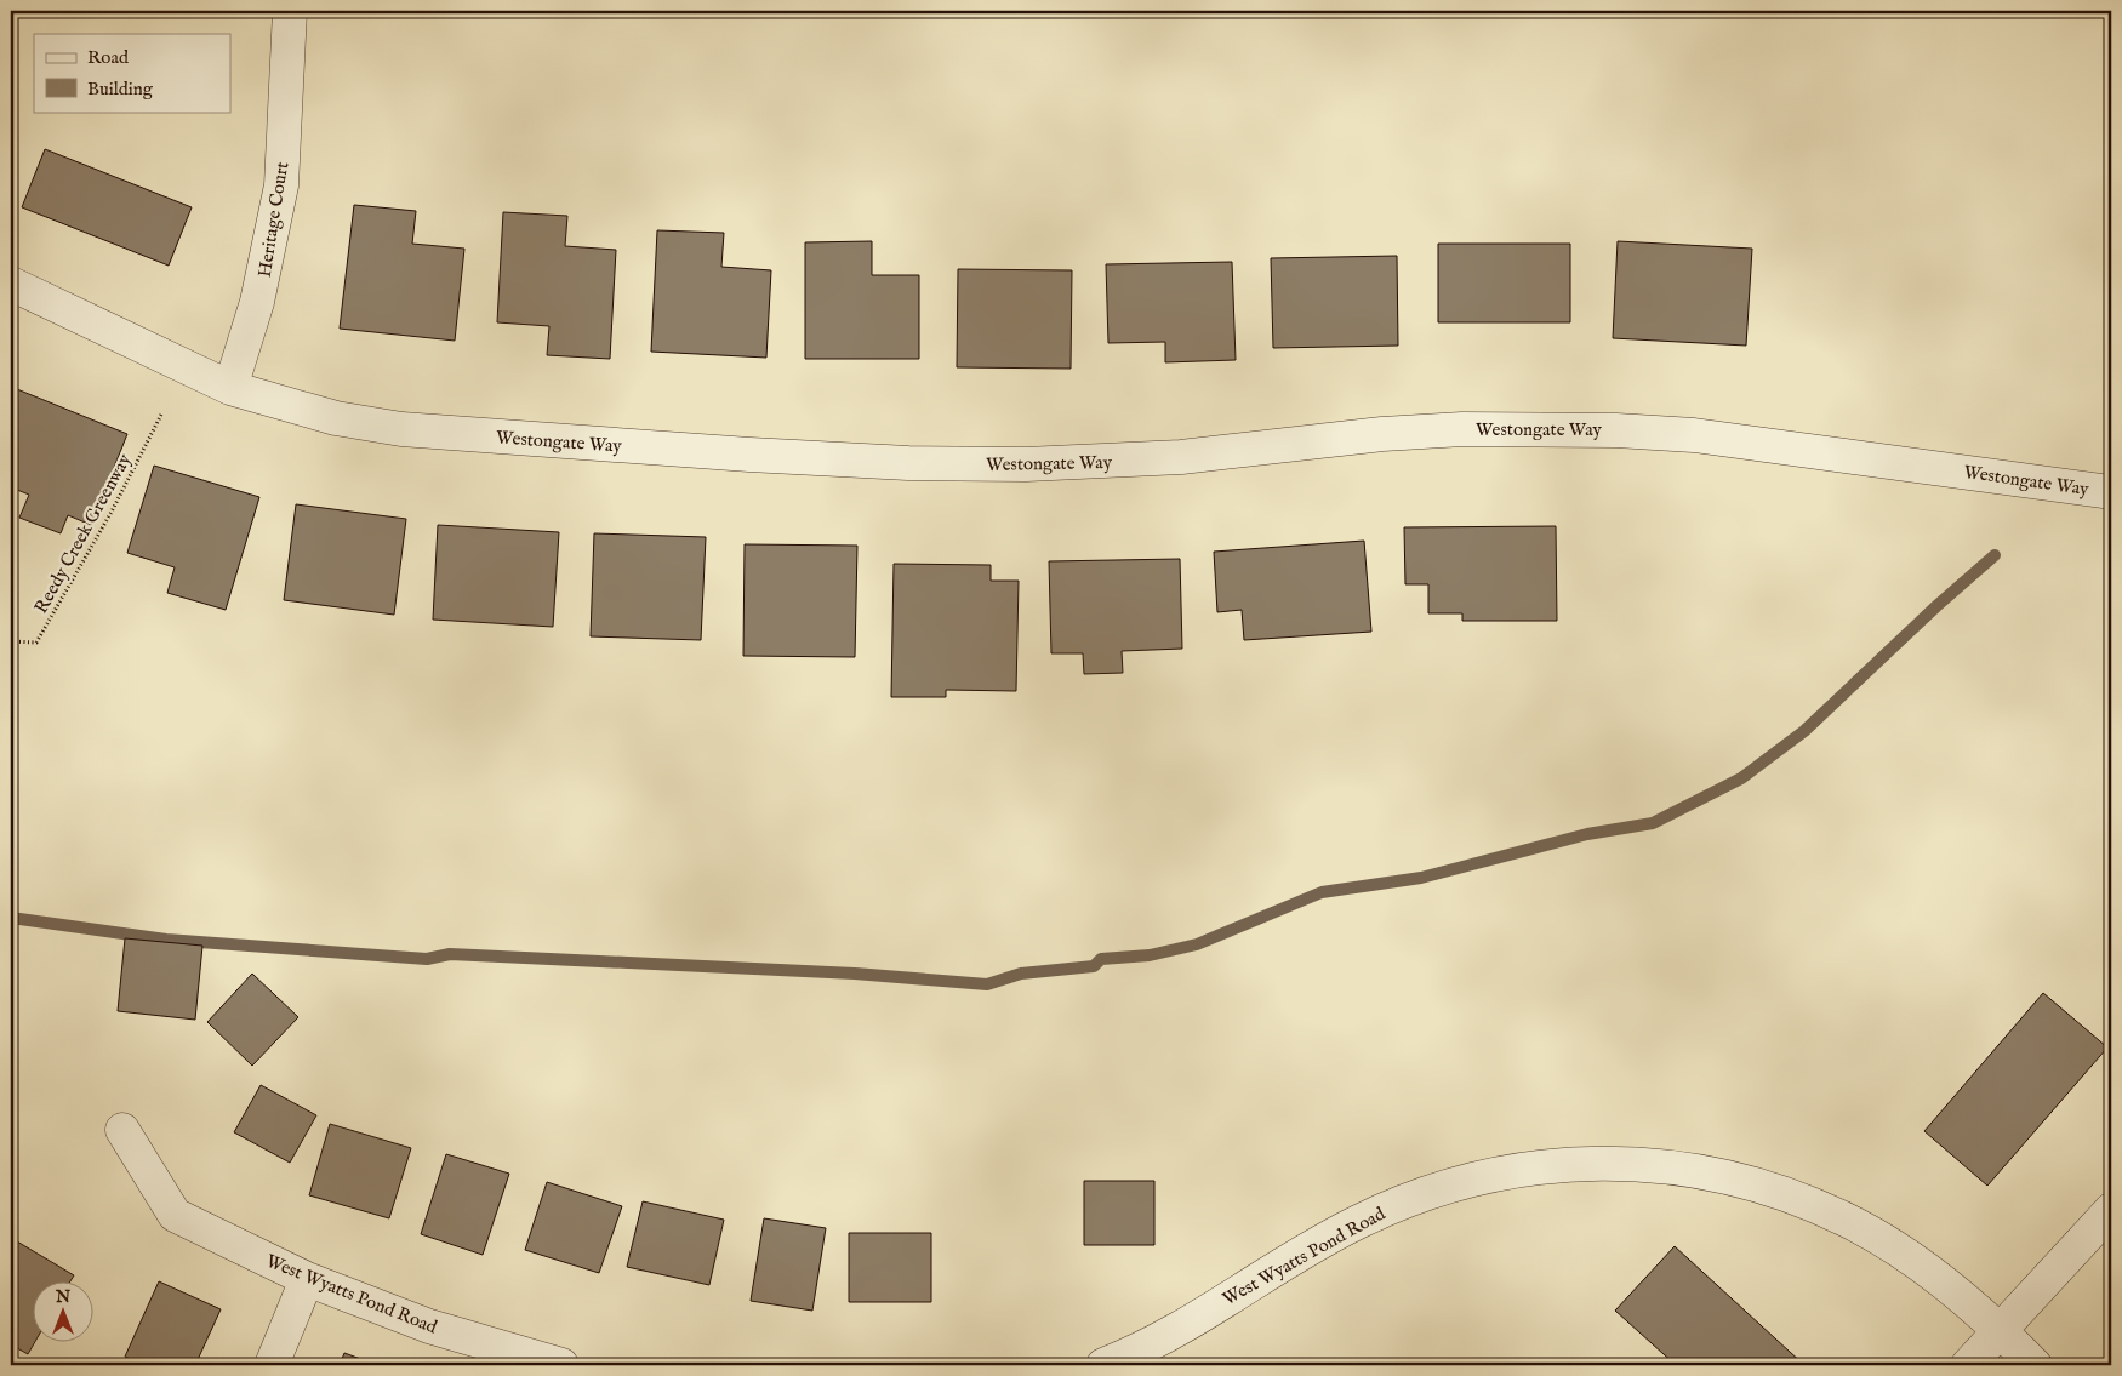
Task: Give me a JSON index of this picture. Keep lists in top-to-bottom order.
{
  "streets": {
    "street": ["Heritage Court", "Westongate Way", "West Wyatts Pond Road"],
    "path": ["Reedy Creek Greenway"]
  },
  "crossings": [
    ["Heritage Court", "Westongate Way"]
  ],
  "legend": ["Road", "Building"],
  "north": "top"
}
